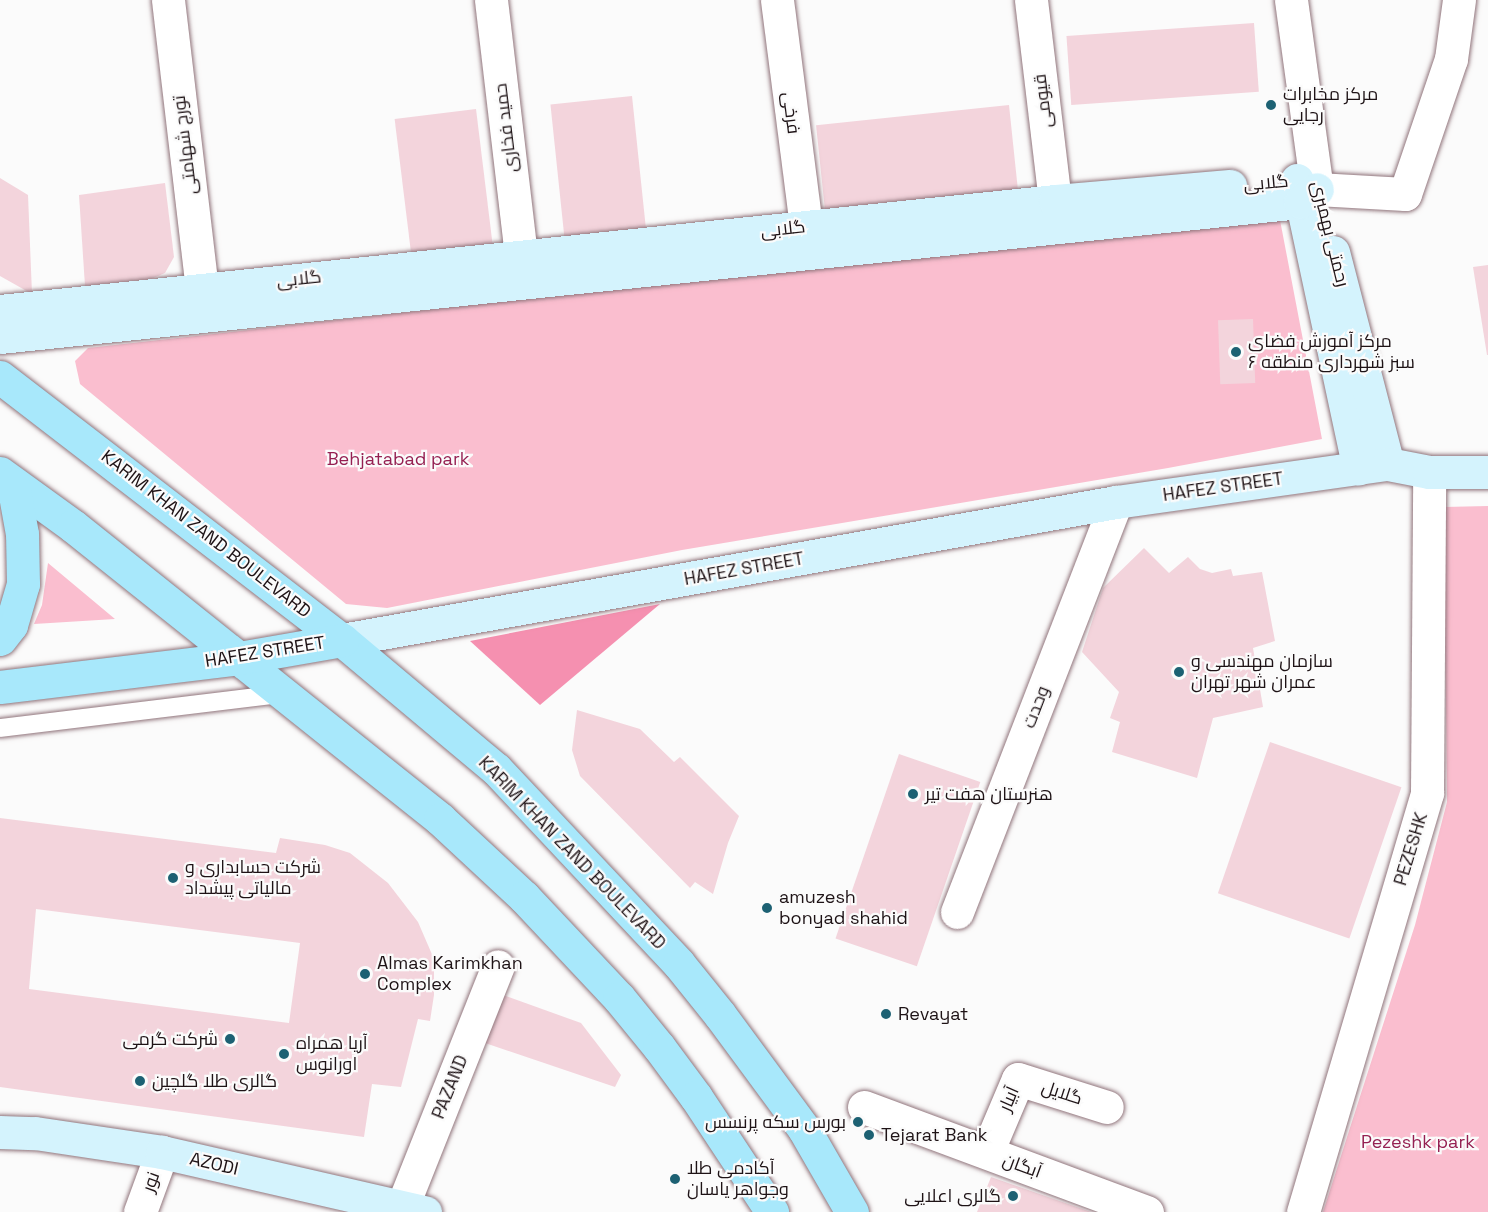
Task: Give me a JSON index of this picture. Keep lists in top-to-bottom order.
{
  "streets": {
    "main road": ["HAFEZ STREET", "KARIM KHAN ZAND BOULEVARD"],
    "street": [
      "قیومی",
      "فرخی",
      "حمید فخاری",
      "تورج شهامتی",
      "گلابی",
      "رحمتی بهمبری",
      "وحدت",
      "PEZESHK",
      "PAZAND",
      "گلایل",
      "آبیار",
      "AZODI",
      "آبگان",
      "نور"
    ]
  },
  "crossings": [
    ["قیومی", "گلابی"],
    ["فرخی", "گلابی"],
    ["حمید فخاری", "گلابی"],
    ["تورج شهامتی", "گلابی"],
    ["گلابی", "رحمتی بهمبری"],
    ["رحمتی بهمبری", "HAFEZ STREET"],
    ["HAFEZ STREET", "KARIM KHAN ZAND BOULEVARD"],
    ["HAFEZ STREET", "وحدت"],
    ["HAFEZ STREET", "PEZESHK"],
    ["PAZAND", "AZODI"],
    ["گلایل", "آبیار"],
    ["آبیار", "آبگان"],
    ["AZODI", "نور"]
  ],
  "parks": ["Behjatabad park", "Pezeshk park"],
  "places": [
    "مرکز مخابرات رجایی",
    "مرکز آموزش فضای سبز شهرداری منطقه ۶",
    "سازمان مهندسی و عمران شهر تهران",
    "هنرستان هفت تیر",
    "شرکت حسابداری و مالیاتی پیشداد",
    "amuzesh bonyad shahid",
    "Almas Karimkhan Complex",
    "Revayat",
    "شرکت گرمی",
    "آریا همراه اورانوس",
    "گالری طلا گلچین",
    "بورس سکه پرنسس",
    "Tejarat Bank",
    "آکادمی طلا وجواهر یاسان",
    "گالری اعلایی"
  ]
}
